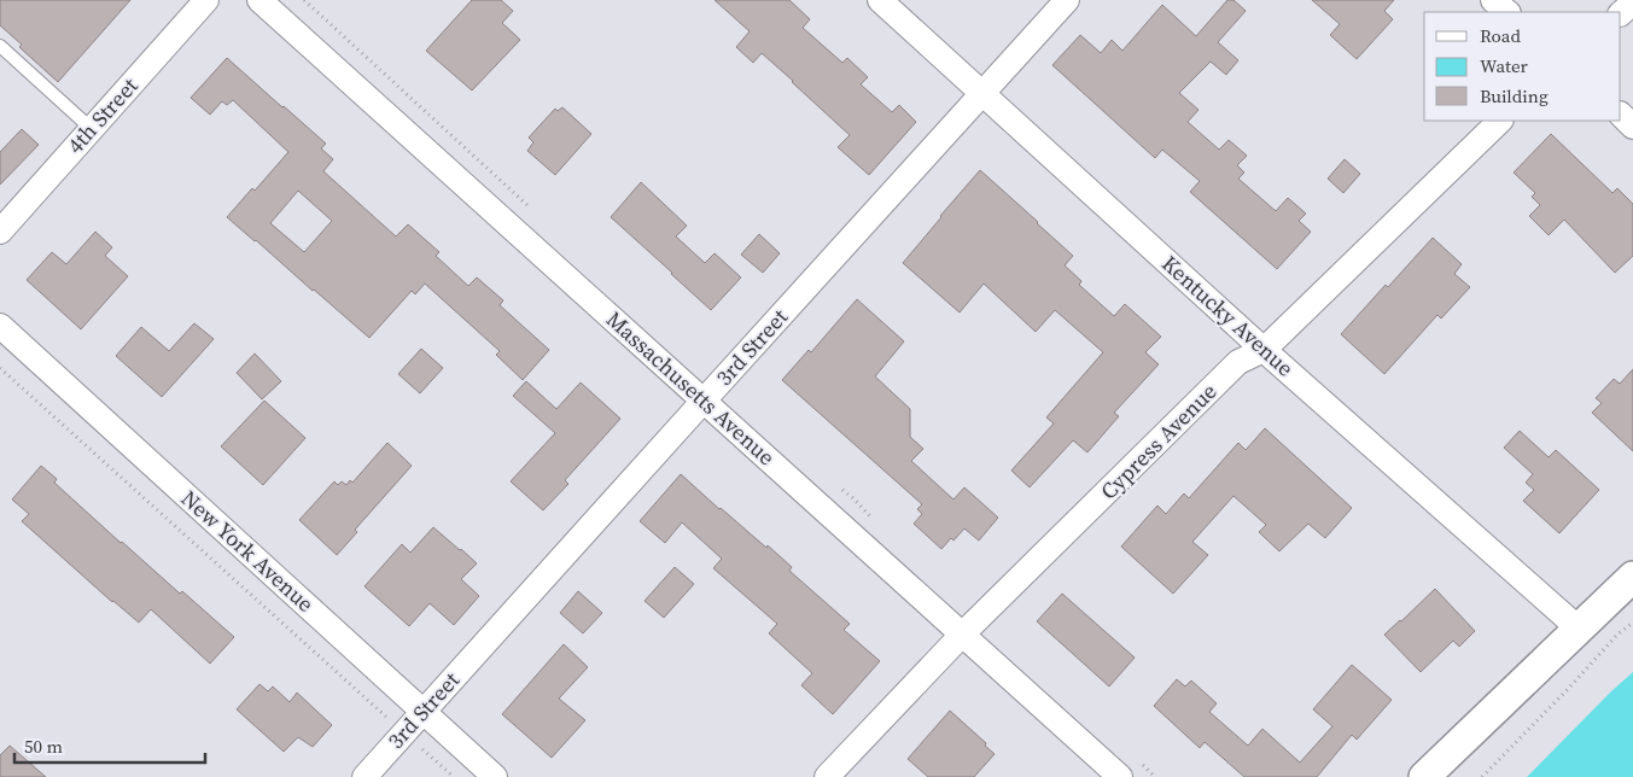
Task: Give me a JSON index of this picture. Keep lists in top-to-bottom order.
{
  "streets": {
    "street": [
      "4th Street",
      "Kentucky Avenue",
      "3rd Street",
      "Massachusetts Avenue",
      "Cypress Avenue",
      "New York Avenue"
    ]
  },
  "crossings": [
    ["Kentucky Avenue", "3rd Street"],
    ["Kentucky Avenue", "Cypress Avenue"],
    ["3rd Street", "Massachusetts Avenue"],
    ["3rd Street", "New York Avenue"],
    ["Massachusetts Avenue", "Cypress Avenue"]
  ],
  "legend": ["Road", "Water", "Building"],
  "scale_bar": "50 m"
}
